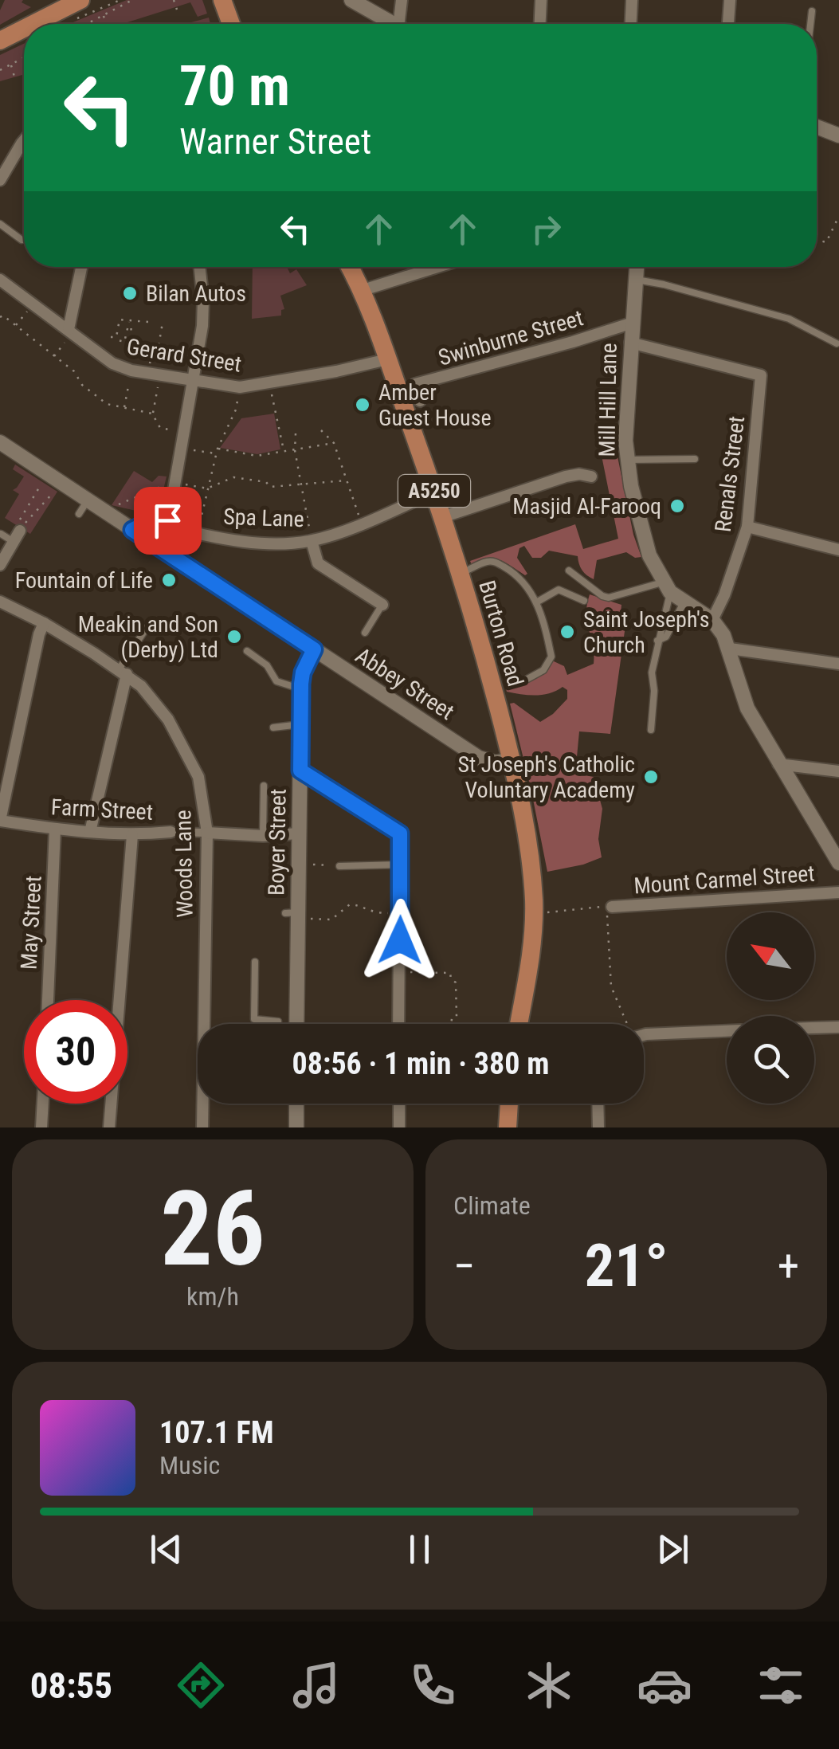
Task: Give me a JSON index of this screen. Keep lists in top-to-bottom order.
{
  "streets": {
    "main road": ["A5250", "Burton Road"],
    "street": [
      "Swinburne Street",
      "Gerard Street",
      "Mill Hill Lane",
      "Renals Street",
      "Spa Lane",
      "Abbey Street",
      "Farm Street",
      "Boyer Street",
      "Woods Lane",
      "Mount Carmel Street",
      "May Street"
    ]
  },
  "crossings": [
    ["Swinburne Street", "Mill Hill Lane"],
    ["Gerard Street", "Burton Road"],
    ["Mill Hill Lane", "Renals Street"],
    ["Spa Lane", "Burton Road"],
    ["Spa Lane", "Abbey Street"],
    ["Burton Road", "Abbey Street"],
    ["Abbey Street", "Boyer Street"],
    ["Farm Street", "Boyer Street"],
    ["Farm Street", "Woods Lane"],
    ["Farm Street", "May Street"]
  ],
  "places": [
    "Bilan Autos",
    "Amber Guest House",
    "Masjid Al-Farooq",
    "Fountain of Life",
    "Saint Joseph's Church",
    "Meakin and Son (Derby) Ltd",
    "St Joseph's Catholic Voluntary Academy"
  ],
  "north": "top left",
  "page": {
    "turn": ["70 m", "Warner Street"],
    "limit": "30",
    "trip": "08:56 · 1 min · 380 m",
    "tile": [
      ["26", "km/h"],
      "Climate"
    ],
    "heat": ["−", "21°", "+"],
    "song": ["107.1 FM", "Music"],
    "tabs": "08:55"
  }
}
